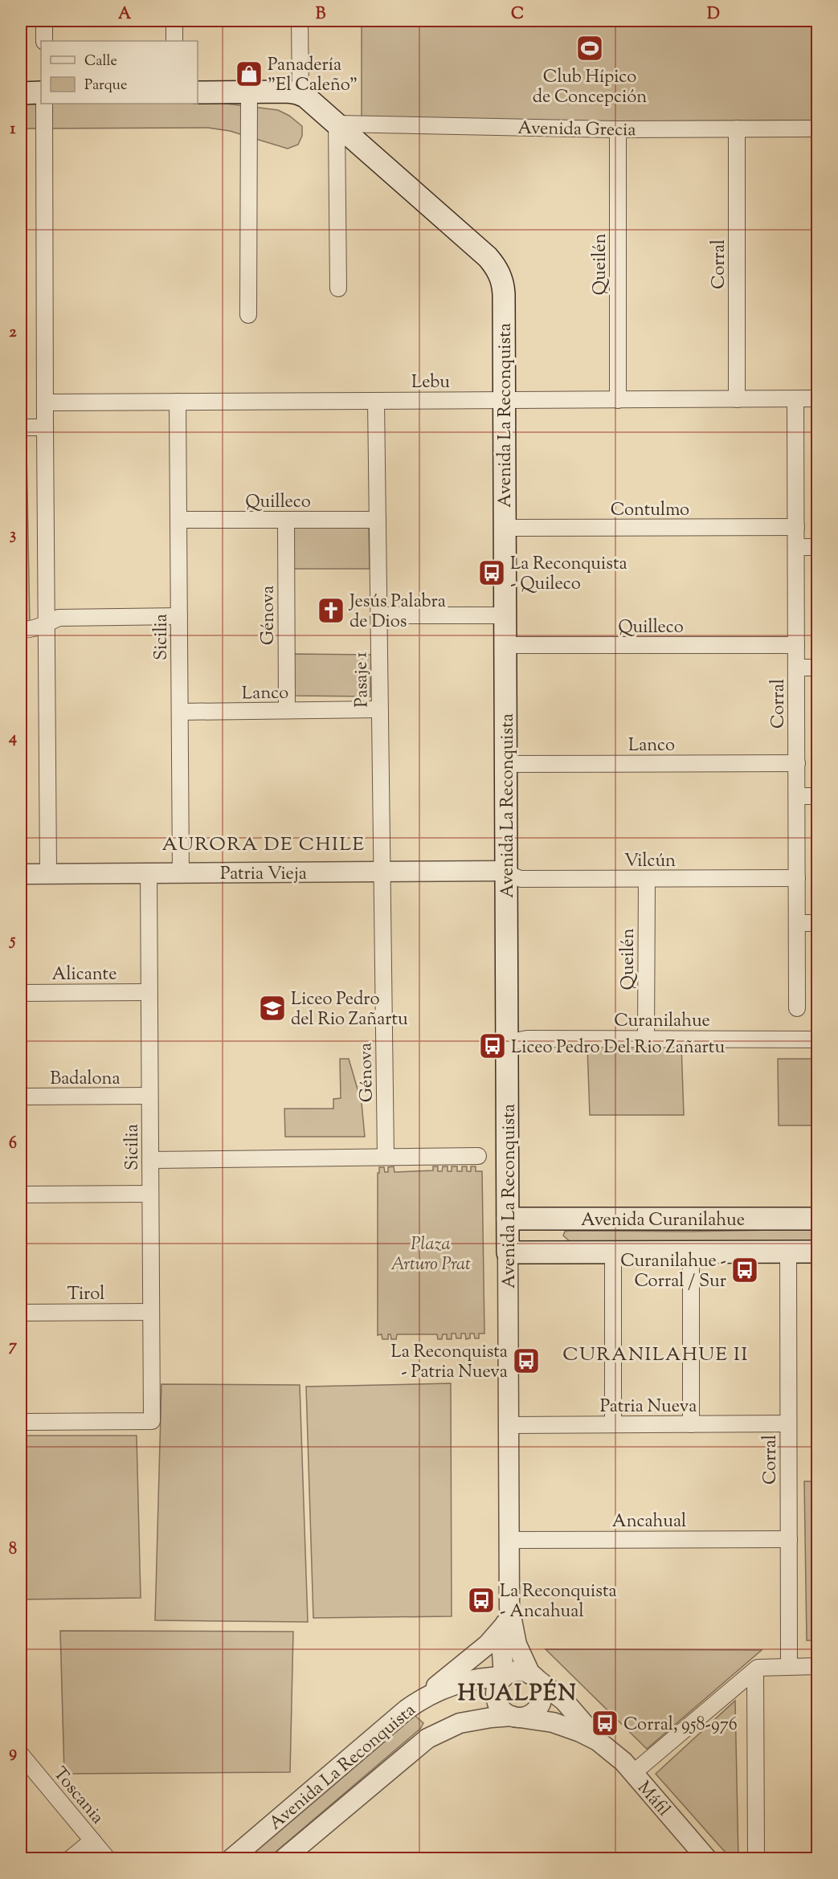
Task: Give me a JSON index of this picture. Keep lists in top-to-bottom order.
{
  "streets": {
    "main road": ["Avenida La Reconquista", "Avenida Curanilahue"],
    "street": [
      "Avenida Grecia",
      "Queilén",
      "Corral",
      "Lebu",
      "Quilleco",
      "Contulmo",
      "Génova",
      "Sicilia",
      "Pasaje 1",
      "Lanco",
      "Vilcún",
      "Patria Vieja",
      "Alicante",
      "Curanilahue",
      "Badalona",
      "Tirol",
      "Patria Nueva",
      "Ancahual",
      "Toscania",
      "Máfil"
    ]
  },
  "crossings": [
    ["Avenida Grecia", "Queilén"],
    ["Avenida Grecia", "Corral"],
    ["Avenida Grecia", "Avenida La Reconquista"],
    ["Queilén", "Lebu"],
    ["Queilén", "Vilcún"],
    ["Queilén", "Curanilahue"],
    ["Corral", "Lebu"],
    ["Corral", "Quilleco"],
    ["Corral", "Contulmo"],
    ["Corral", "Lanco"],
    ["Corral", "Vilcún"],
    ["Corral", "Avenida Curanilahue"],
    ["Corral", "Patria Nueva"],
    ["Corral", "Ancahual"],
    ["Lebu", "Avenida La Reconquista"],
    ["Lebu", "Sicilia"],
    ["Lebu", "Pasaje 1"],
    ["Avenida La Reconquista", "Quilleco"],
    ["Avenida La Reconquista", "Contulmo"],
    ["Avenida La Reconquista", "Lanco"],
    ["Avenida La Reconquista", "Vilcún"],
    ["Avenida La Reconquista", "Patria Vieja"],
    ["Avenida La Reconquista", "Curanilahue"],
    ["Avenida La Reconquista", "Avenida Curanilahue"],
    ["Avenida La Reconquista", "Patria Nueva"],
    ["Avenida La Reconquista", "Ancahual"],
    ["Avenida La Reconquista", "Máfil"],
    ["Quilleco", "Génova"],
    ["Quilleco", "Sicilia"],
    ["Quilleco", "Pasaje 1"],
    ["Génova", "Pasaje 1"],
    ["Génova", "Lanco"],
    ["Génova", "Patria Vieja"],
    ["Sicilia", "Lanco"],
    ["Sicilia", "Patria Vieja"],
    ["Sicilia", "Alicante"],
    ["Sicilia", "Badalona"],
    ["Sicilia", "Tirol"],
    ["Pasaje 1", "Lanco"],
    ["Pasaje 1", "Patria Vieja"],
    ["Vilcún", "Patria Vieja"]
  ],
  "districts": ["AURORA DE CHILE", "CURANILAHUE II", "HUALPÉN"],
  "parks": ["Plaza Arturo Prat"],
  "places": {
    "sports": ["Club Hípico de Concepción"],
    "shop": ["Panadería \"El Caleño\""],
    "bus stop": [
      "La Reconquista - Quileco",
      "Liceo Pedro Del Rio Zañartu",
      "Curanilahue - Corral / Sur",
      "La Reconquista - Patria Nueva",
      "La Reconquista - Ancahual",
      "Corral, 958-976"
    ],
    "church": ["Jesús Palabra de Dios"],
    "school or university": ["Liceo Pedro del Rio Zañartu"]
  },
  "legend": ["Calle", "Parque"],
  "grid": {
    "columns": [
      "A",
      "B",
      "C",
      "D"
    ],
    "rows": [
      "1",
      "2",
      "3",
      "4",
      "5",
      "6",
      "7",
      "8",
      "9"
    ]
  }
}
